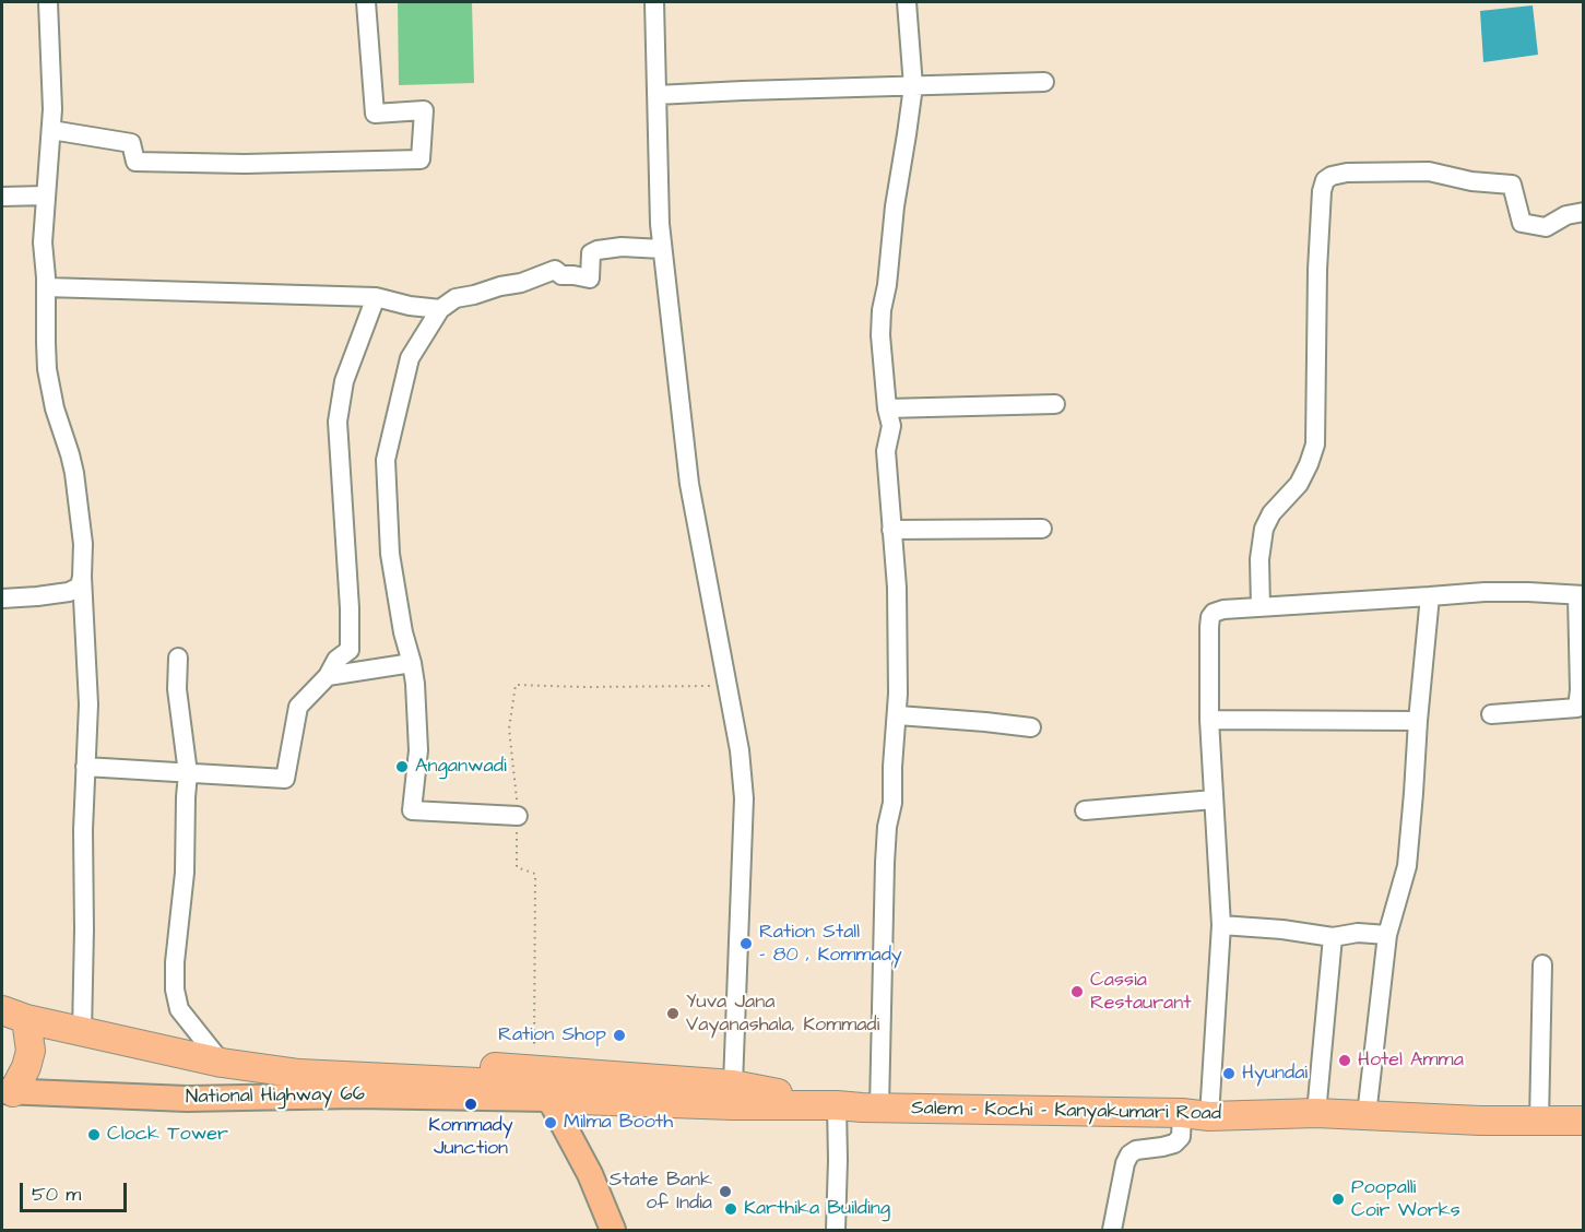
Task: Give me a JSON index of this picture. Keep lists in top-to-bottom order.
{
  "streets": {
    "highway": ["Salem - Kochi - Kanyakumari Road"],
    "main road": ["National Highway 66"]
  },
  "crossings": [
    ["National Highway 66", "Salem - Kochi - Kanyakumari Road"]
  ],
  "places": [
    "Anganwadi",
    "Ration Stall - 80 , Kommady",
    "Cassia Restaurant",
    "Yuva Jana Vayanashala, Kommadi",
    "Ration Shop",
    "Hotel Amma",
    "Hyundai",
    "Kommady Junction",
    "Milma Booth",
    "Clock Tower",
    "State Bank of India",
    "Poopalli Coir Works",
    "Karthika Building"
  ],
  "scale_bar": "50 m"
}
